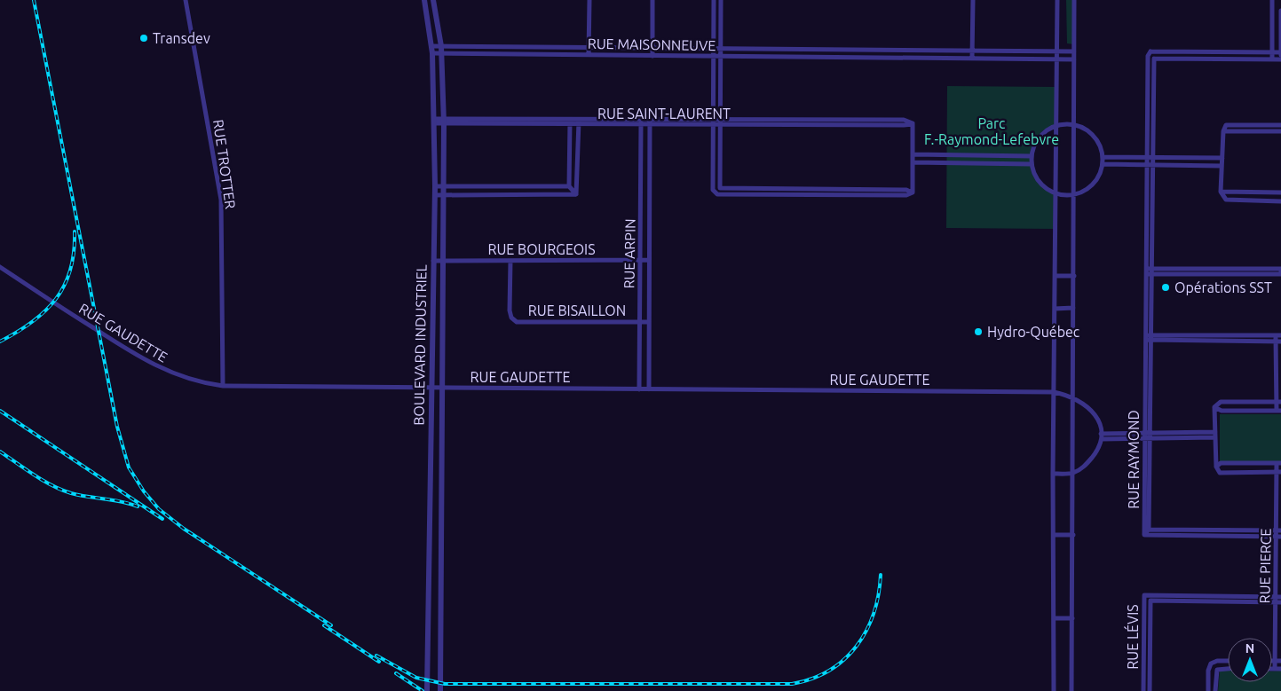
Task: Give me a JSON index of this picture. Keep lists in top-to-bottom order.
{
  "streets": {
    "street": [
      "RUE MAISONNEUVE",
      "RUE SAINT-LAURENT",
      "RUE TROTTER",
      "RUE BOURGEOIS",
      "RUE ARPIN",
      "RUE BISAILLON",
      "RUE GAUDETTE",
      "BOULEVARD INDUSTRIEL",
      "RUE RAYMOND",
      "RUE PIERCE",
      "RUE LÉVIS"
    ]
  },
  "crossings": [
    ["RUE MAISONNEUVE", "BOULEVARD INDUSTRIEL"],
    ["RUE SAINT-LAURENT", "RUE ARPIN"],
    ["RUE SAINT-LAURENT", "BOULEVARD INDUSTRIEL"],
    ["RUE TROTTER", "RUE GAUDETTE"],
    ["RUE BOURGEOIS", "RUE ARPIN"],
    ["RUE BOURGEOIS", "RUE BISAILLON"],
    ["RUE BOURGEOIS", "BOULEVARD INDUSTRIEL"],
    ["RUE ARPIN", "RUE BISAILLON"],
    ["RUE ARPIN", "RUE GAUDETTE"],
    ["RUE GAUDETTE", "BOULEVARD INDUSTRIEL"],
    ["RUE RAYMOND", "RUE PIERCE"],
    ["RUE PIERCE", "RUE LÉVIS"]
  ],
  "parks": ["Parc F.-Raymond-Lefebvre"],
  "places": ["Transdev", "Opérations SST", "Hydro-Québec"],
  "north": "top"
}
